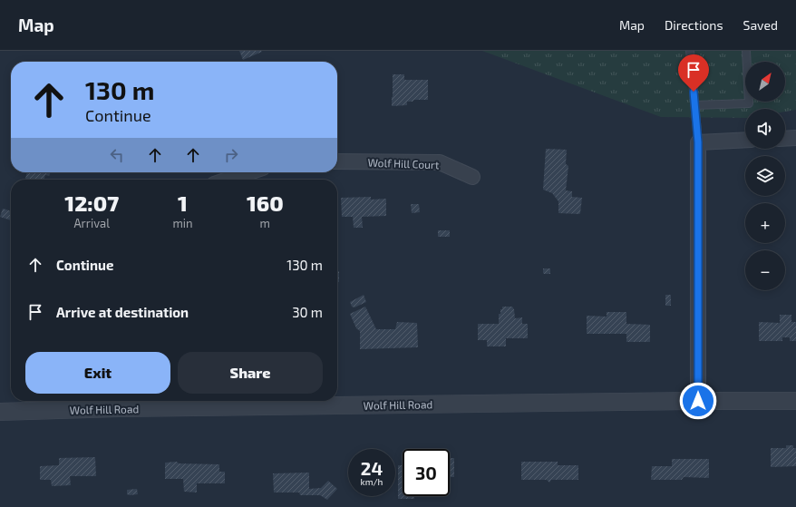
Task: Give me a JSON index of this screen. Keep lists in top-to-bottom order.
{
  "streets": {
    "street": ["Wolf Hill Court", "Wolf Hill Road"]
  },
  "north": "top right",
  "page": {
    "header": "Map",
    "nav": ["Map", "Directions", "Saved"],
    "map_buttons": ["+", "−"],
    "turn": ["130 m", "Continue"],
    "eta": [
      "12:07",
      "Arrival",
      "1",
      "min",
      "160",
      "m"
    ],
    "list": [
      {
        "name": "Continue",
        "value": "130 m"
      },
      {
        "name": "Arrive at destination",
        "value": "30 m"
      }
    ],
    "buttons": ["Exit", "Share"],
    "speed": "24 km/h",
    "limit": "30"
  }
}
